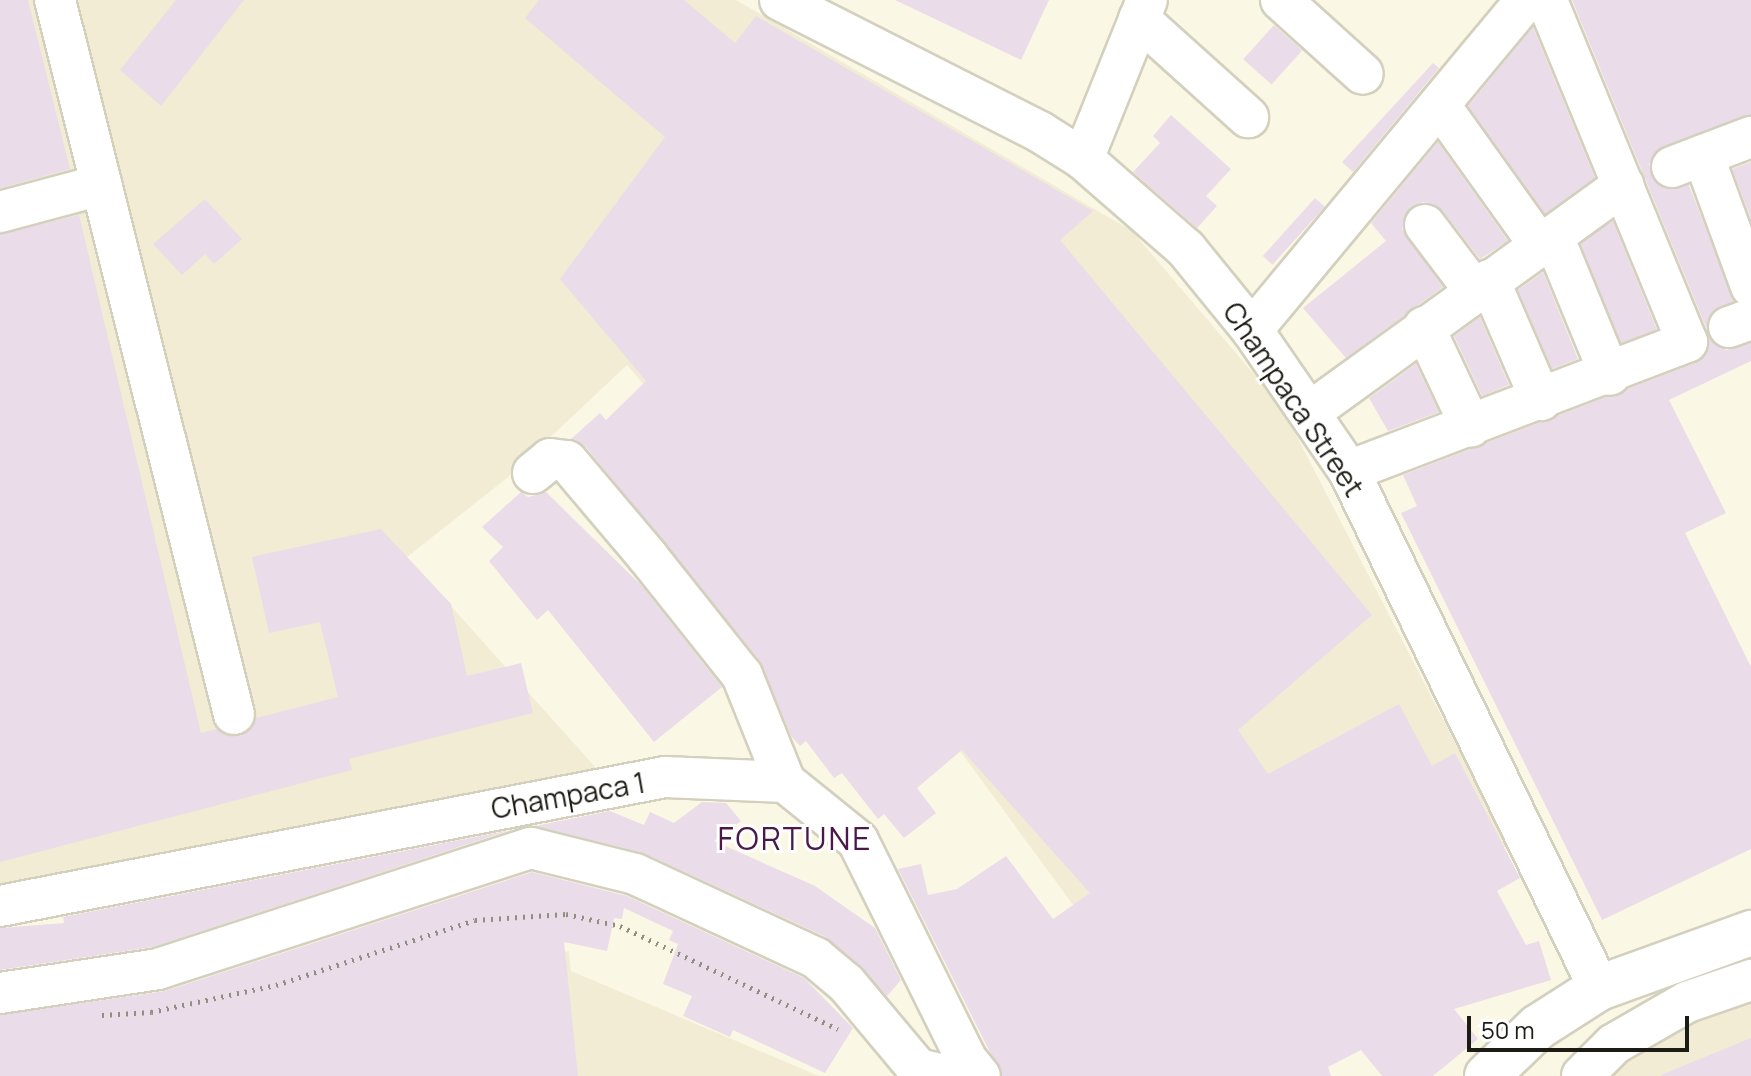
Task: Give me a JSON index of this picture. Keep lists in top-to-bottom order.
{
  "streets": {
    "street": ["Champaca Street", "Champaca 1"]
  },
  "districts": ["FORTUNE"],
  "scale_bar": "50 m"
}
